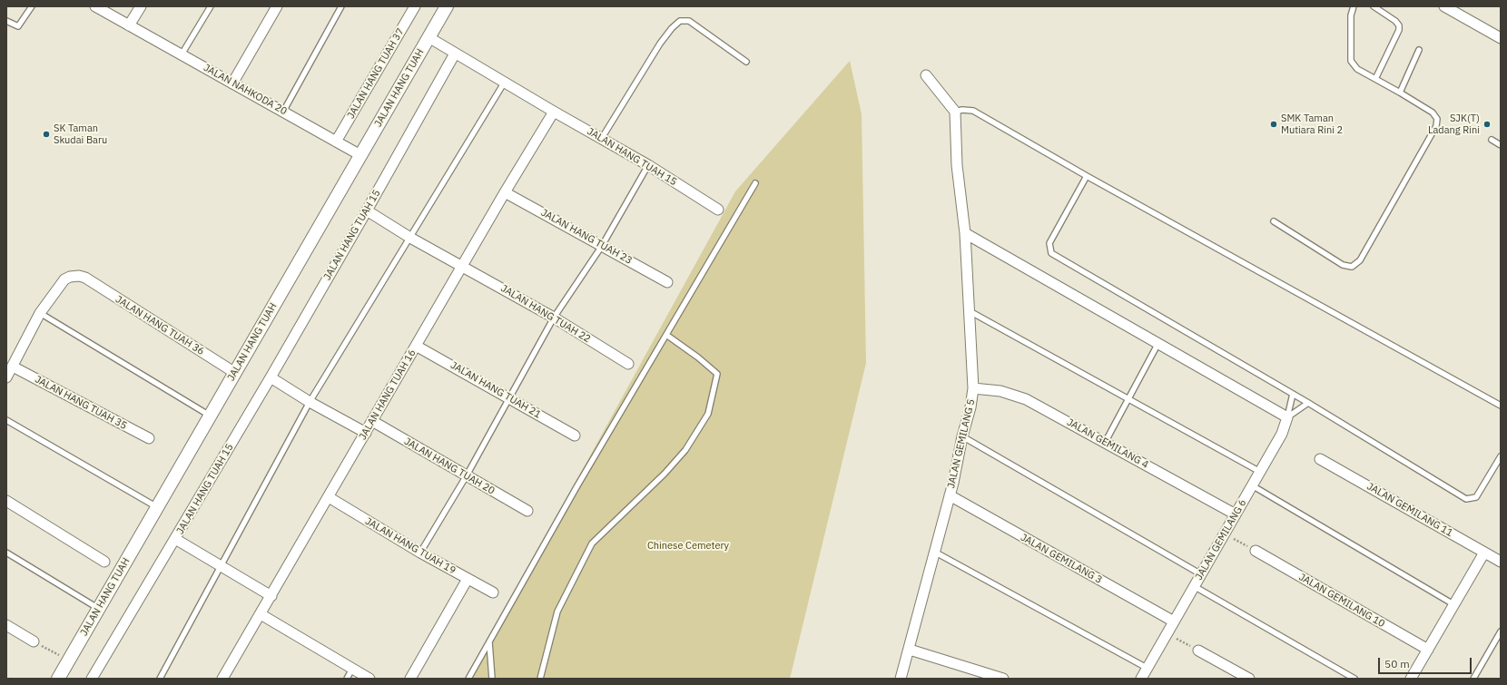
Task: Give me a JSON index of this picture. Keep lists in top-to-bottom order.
{
  "streets": {
    "street": [
      "JALAN HANG TUAH 37",
      "JALAN HANG TUAH",
      "JALAN NAHKODA 20",
      "JALAN HANG TUAH 15",
      "JALAN HANG TUAH 23",
      "JALAN HANG TUAH 22",
      "JALAN HANG TUAH 36",
      "JALAN HANG TUAH 21",
      "JALAN HANG TUAH 16",
      "JALAN HANG TUAH 35",
      "JALAN GEMILANG 5",
      "JALAN GEMILANG 4",
      "JALAN HANG TUAH 20",
      "JALAN GEMILANG 11",
      "JALAN GEMILANG 6",
      "JALAN HANG TUAH 19",
      "JALAN GEMILANG 3",
      "JALAN GEMILANG 10"
    ]
  },
  "crossings": [
    ["JALAN HANG TUAH 37", "JALAN NAHKODA 20"],
    ["JALAN HANG TUAH", "JALAN NAHKODA 20"],
    ["JALAN HANG TUAH", "JALAN HANG TUAH 36"],
    ["JALAN HANG TUAH 15", "JALAN HANG TUAH 22"],
    ["JALAN HANG TUAH 15", "JALAN HANG TUAH 16"],
    ["JALAN HANG TUAH 23", "JALAN HANG TUAH 16"],
    ["JALAN HANG TUAH 22", "JALAN HANG TUAH 16"],
    ["JALAN HANG TUAH 21", "JALAN HANG TUAH 16"],
    ["JALAN HANG TUAH 16", "JALAN HANG TUAH 20"],
    ["JALAN HANG TUAH 16", "JALAN HANG TUAH 19"],
    ["JALAN GEMILANG 5", "JALAN GEMILANG 4"],
    ["JALAN GEMILANG 5", "JALAN GEMILANG 3"],
    ["JALAN GEMILANG 4", "JALAN GEMILANG 6"],
    ["JALAN GEMILANG 6", "JALAN GEMILANG 3"]
  ],
  "parks": ["Chinese Cemetery"],
  "places": ["SMK Taman Mutiara Rini 2", "SJK(T) Ladang Rini", "SK Taman Skudai Baru"],
  "scale_bar": "50 m"
}
